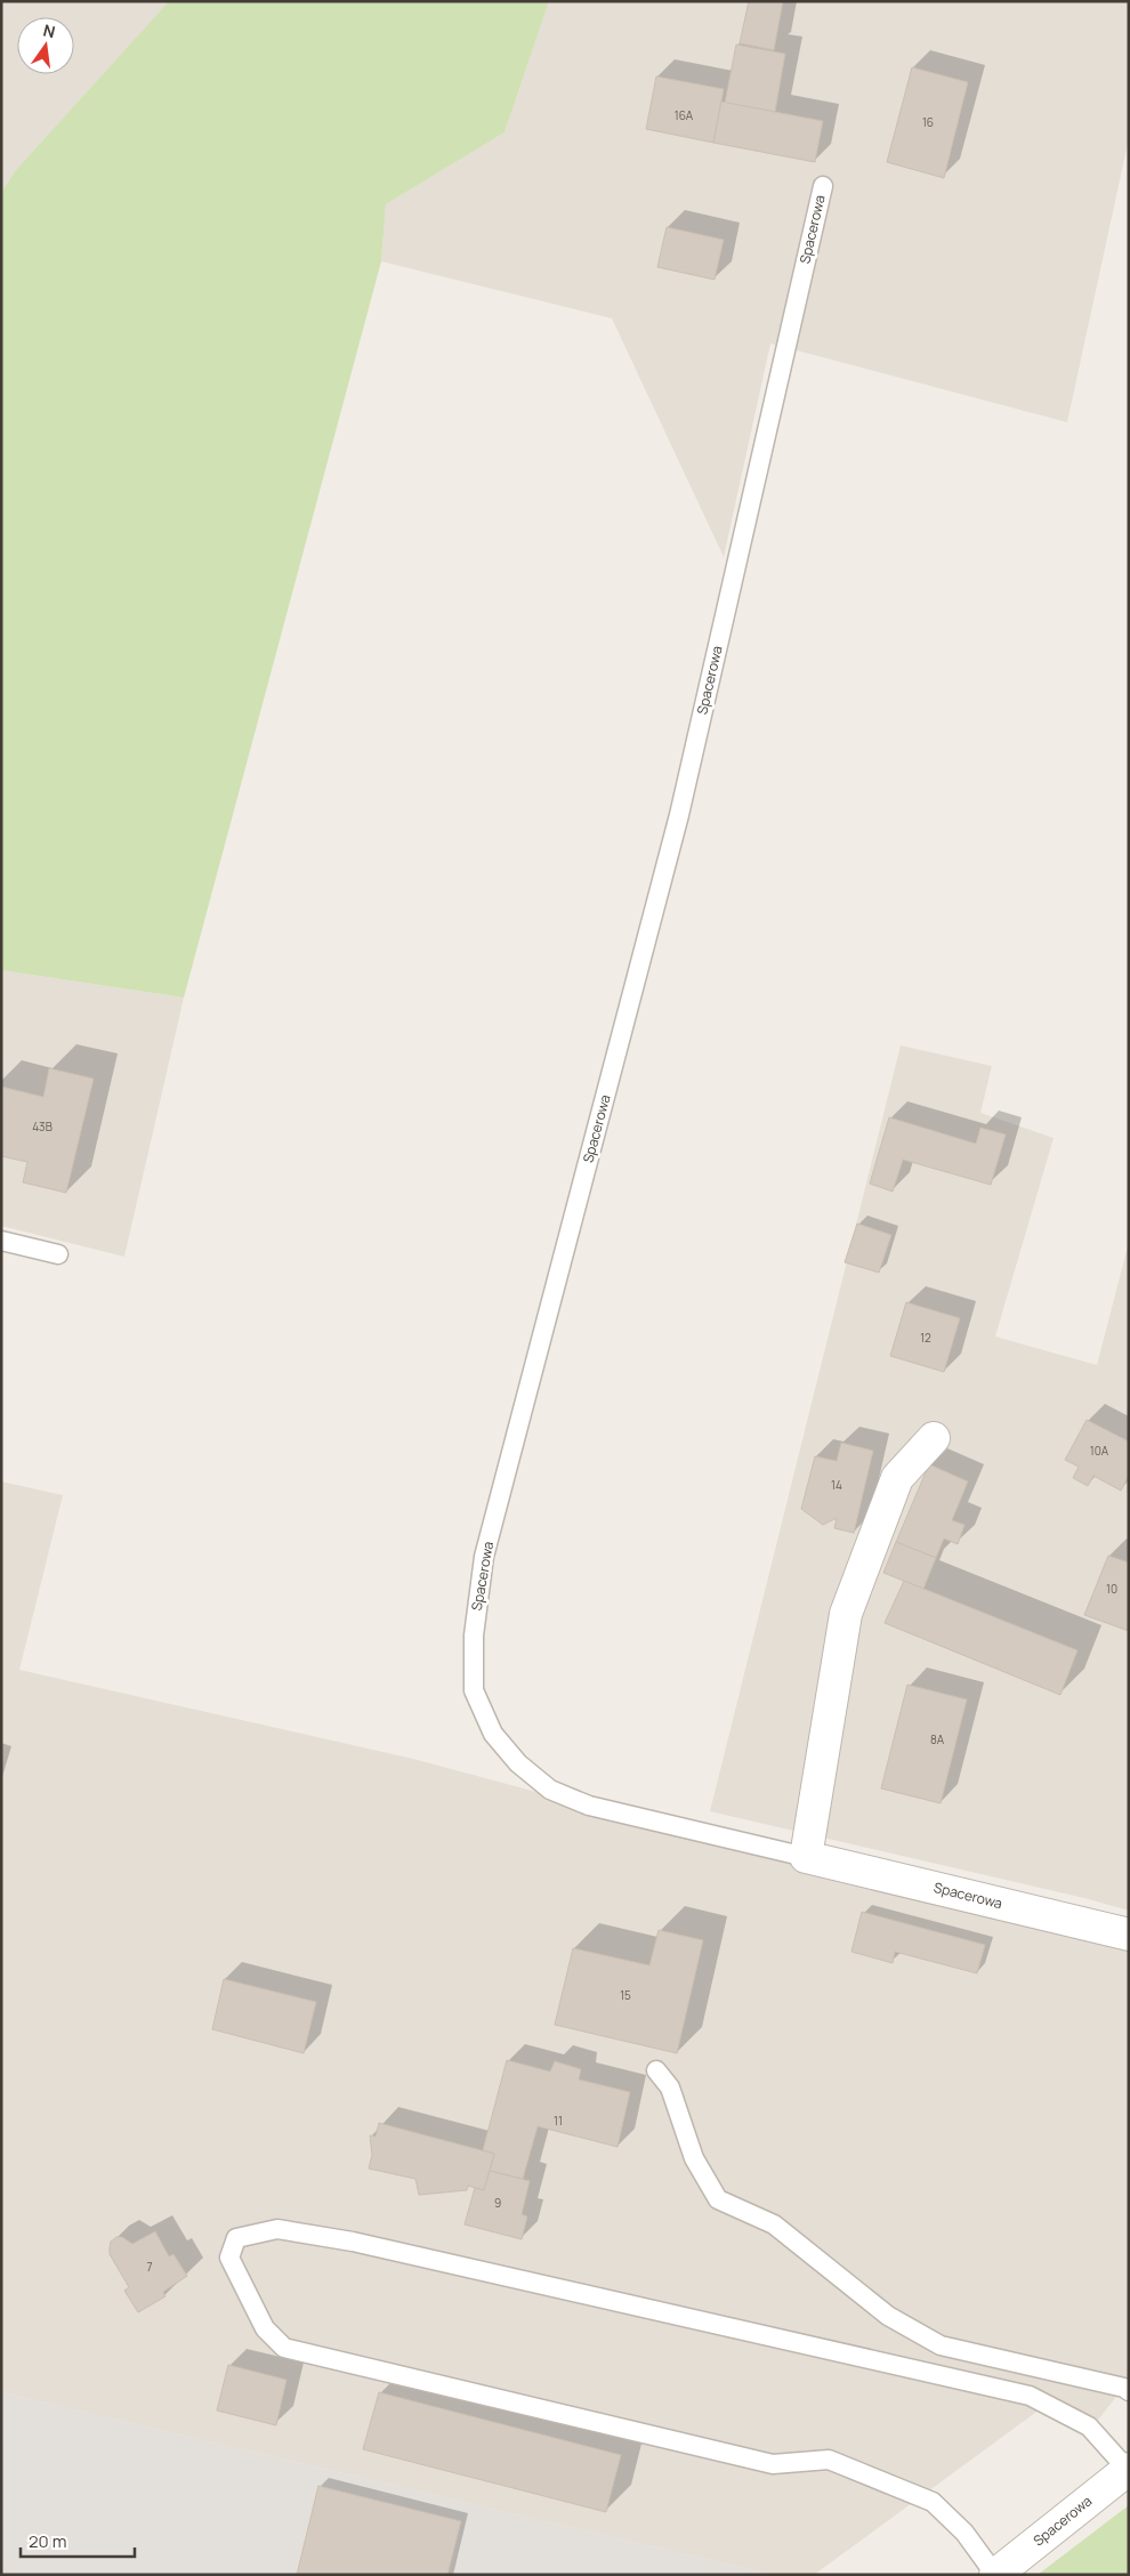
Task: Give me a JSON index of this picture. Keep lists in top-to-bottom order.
{
  "streets": {
    "street": ["Spacerowa"]
  },
  "house_numbers": [
    "16A",
    "16",
    "43B",
    "12",
    "10A",
    "14",
    "10",
    "8A",
    "15",
    "11",
    "9",
    "7"
  ],
  "scale_bar": "20 m",
  "north": "top"
}
